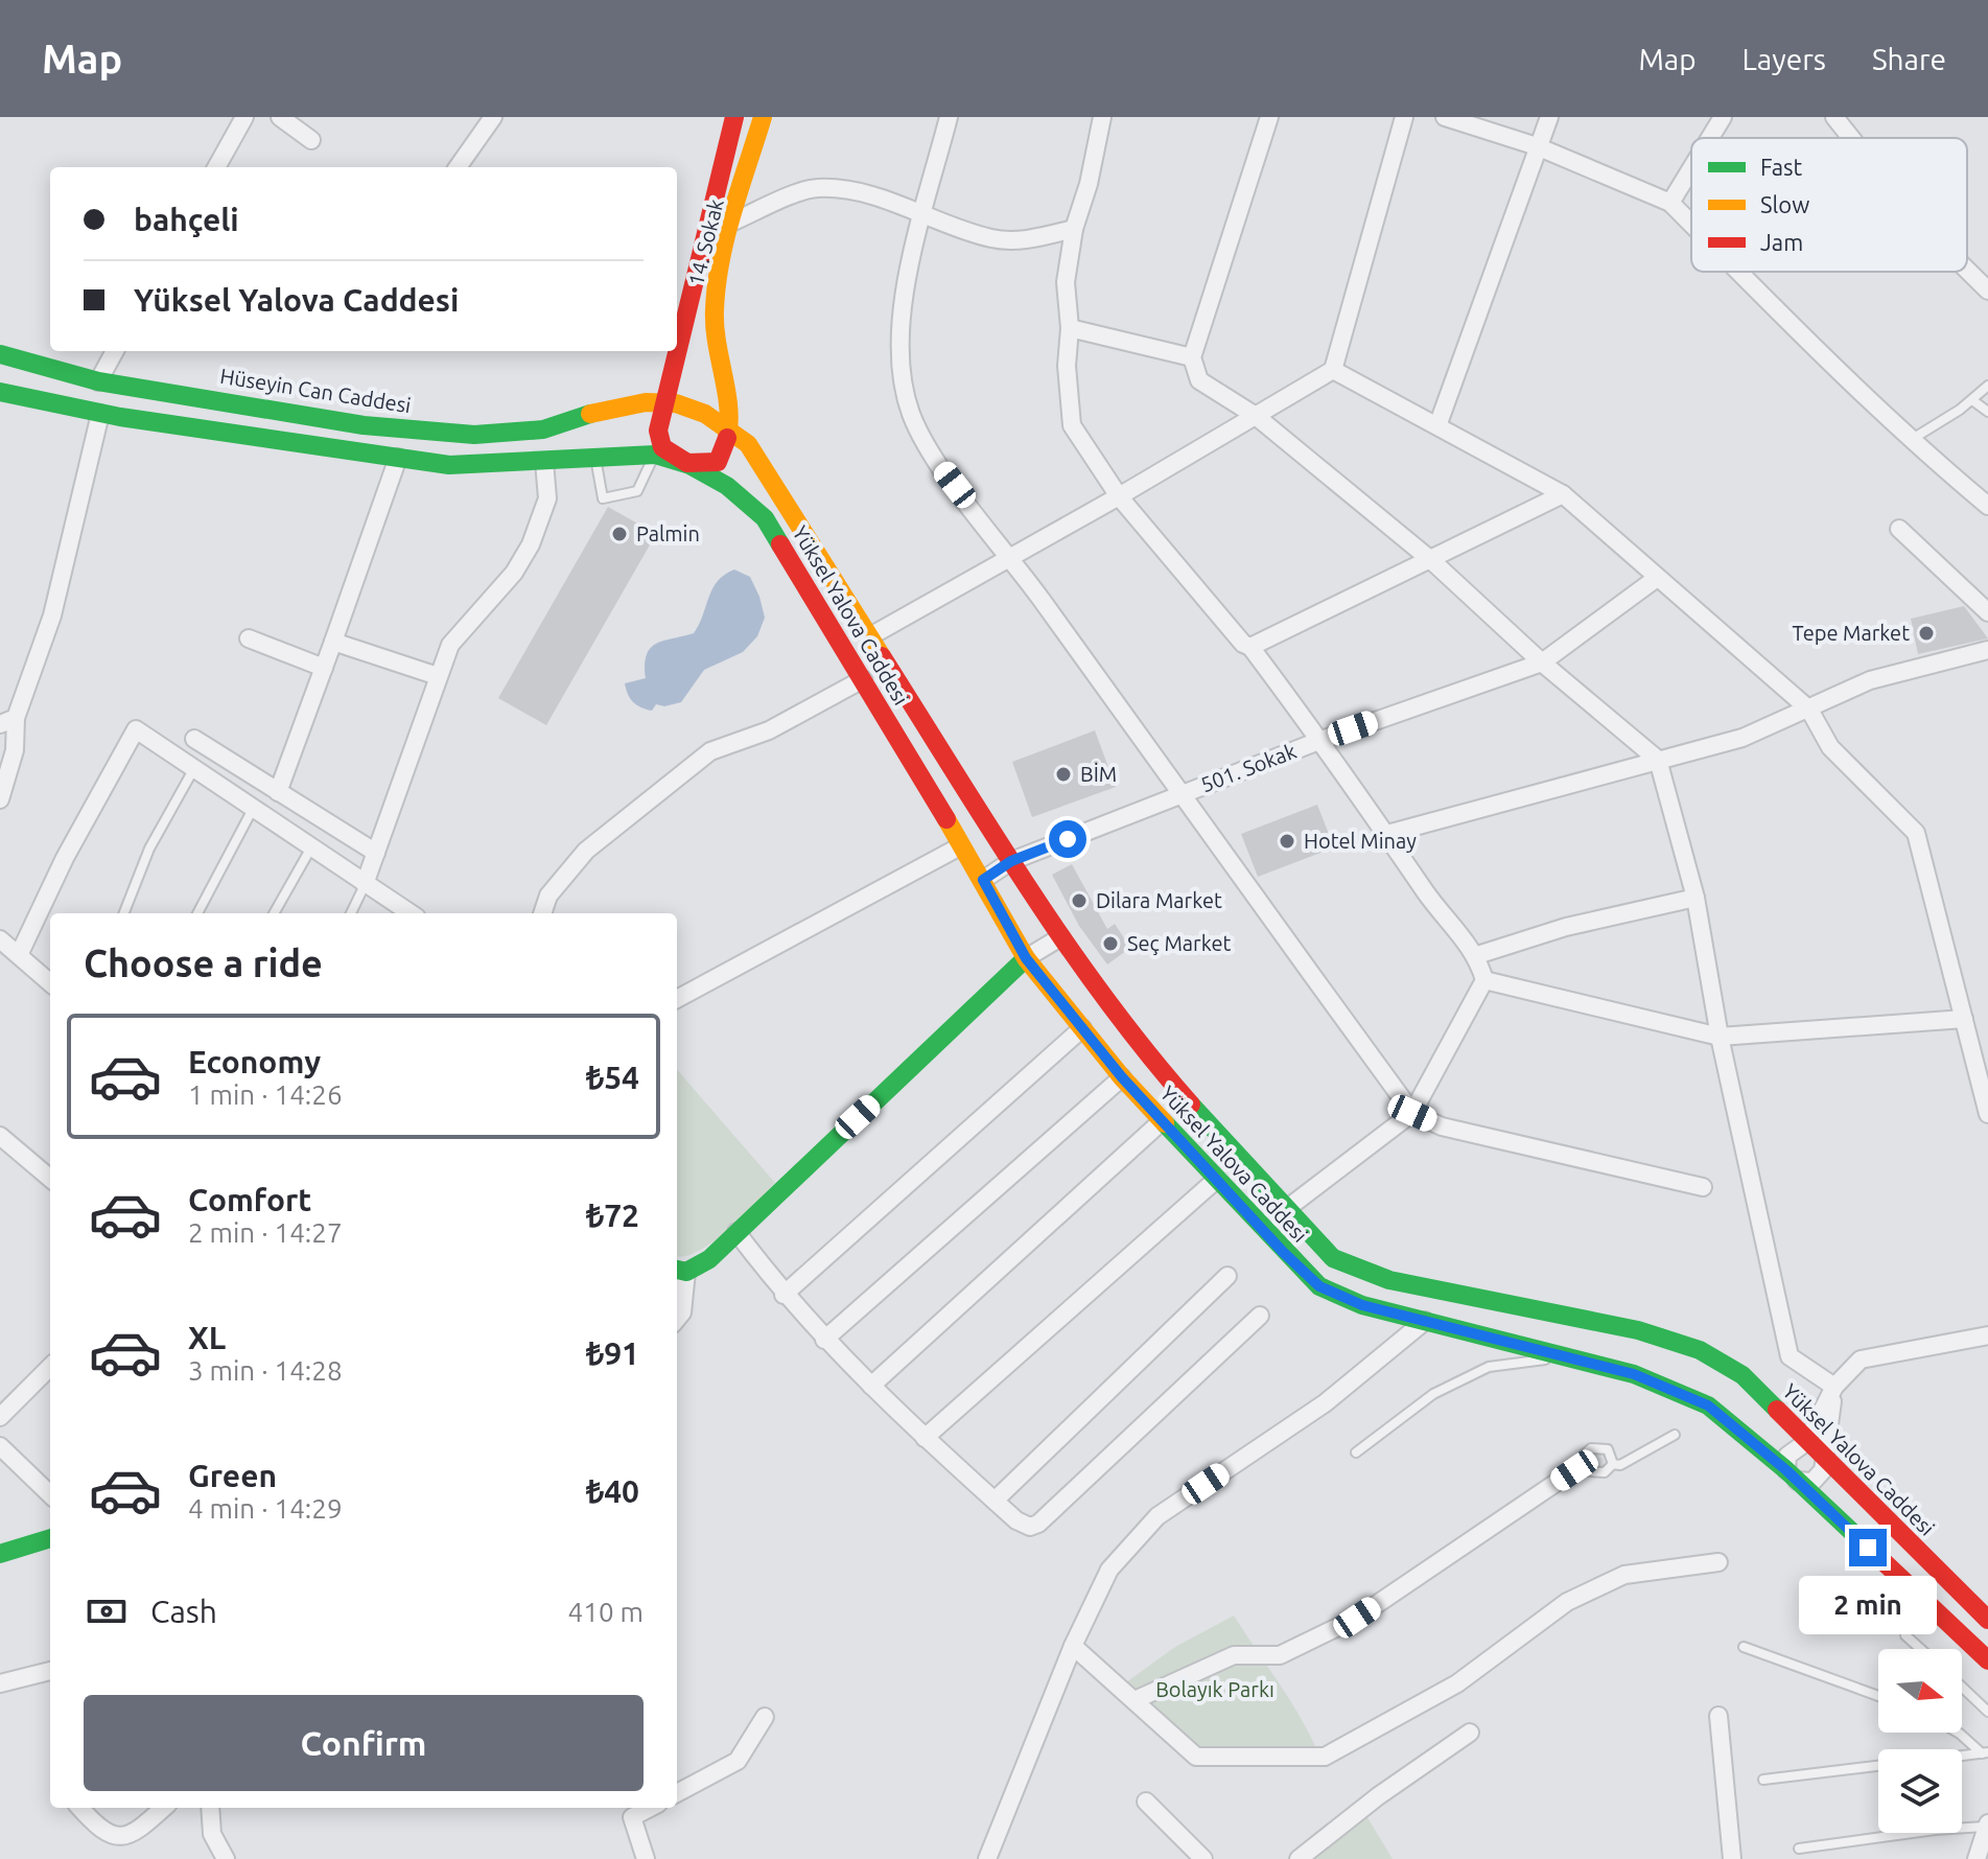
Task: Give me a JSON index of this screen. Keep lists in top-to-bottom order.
{
  "streets": {
    "main road": ["14. Sokak", "Hüseyin Can Caddesi", "Yüksel Yalova Caddesi"],
    "street": ["501. Sokak"]
  },
  "crossings": [
    ["14. Sokak", "Hüseyin Can Caddesi"],
    ["14. Sokak", "Yüksel Yalova Caddesi"],
    ["Hüseyin Can Caddesi", "Yüksel Yalova Caddesi"],
    ["Yüksel Yalova Caddesi", "501. Sokak"]
  ],
  "parks": ["Bolayık Parkı"],
  "places": [
    "Palmin",
    "Tepe Market",
    "BİM",
    "Hotel Minay",
    "Dilara Market",
    "Seç Market"
  ],
  "legend": ["Fast", "Slow", "Jam"],
  "north": "right",
  "page": {
    "header": "Map",
    "nav": ["Map", "Layers", "Share"],
    "banner": ["bahçeli", "Yüksel Yalova Caddesi"],
    "heading": "Choose a ride",
    "list": [
      {
        "name": "Economy",
        "note": "1 min · 14:26",
        "value": "₺54"
      },
      {
        "name": "Comfort",
        "note": "2 min · 14:27",
        "value": "₺72"
      },
      {
        "name": "XL",
        "note": "3 min · 14:28",
        "value": "₺91"
      },
      {
        "name": "Green",
        "note": "4 min · 14:29",
        "value": "₺40"
      }
    ],
    "pay": ["Cash", "410 m"],
    "bubble": "2 min",
    "buttons": "Confirm"
  }
}
